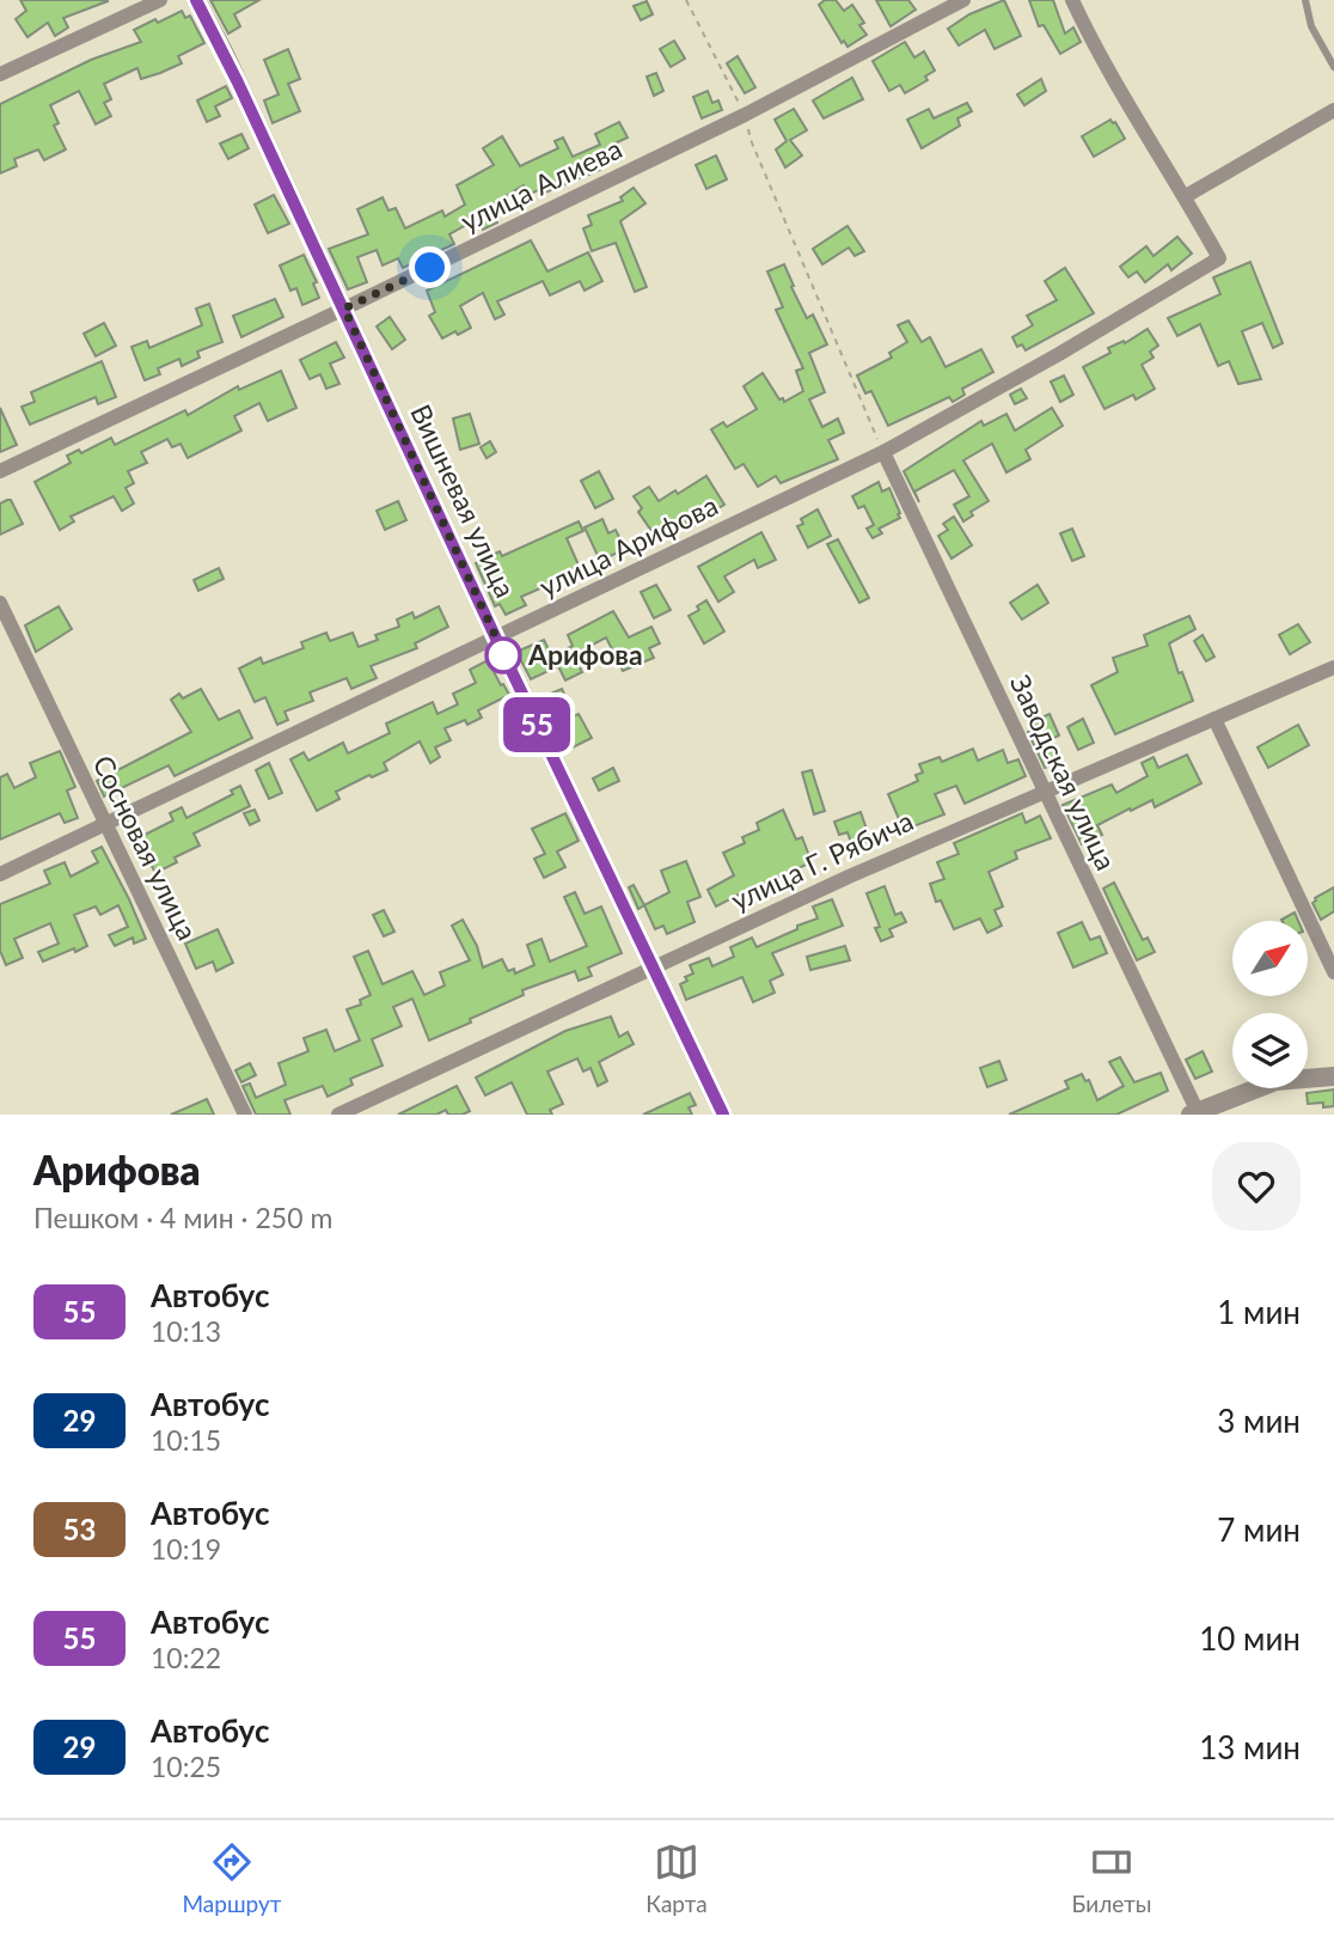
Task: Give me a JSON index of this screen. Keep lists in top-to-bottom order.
{
  "streets": {
    "street": [
      "улица Алиева",
      "Вишневая улица",
      "улица Арифова",
      "Заводская улица",
      "Сосновая улица",
      "улица Г. Рябича"
    ]
  },
  "crossings": [
    ["улица Алиева", "Вишневая улица"],
    ["Вишневая улица", "улица Арифова"],
    ["Вишневая улица", "улица Г. Рябича"],
    ["улица Арифова", "Заводская улица"],
    ["улица Арифова", "Сосновая улица"],
    ["Заводская улица", "улица Г. Рябича"]
  ],
  "places": ["Арифова"],
  "lines": ["bus line 55"],
  "north": "top right",
  "page": {
    "on_map": "55",
    "heading": ["Арифова", "Пешком · 4 мин · 250 m"],
    "list": [
      {
        "mark": "55",
        "name": "Автобус",
        "note": "10:13",
        "value": "1 мин"
      },
      {
        "mark": "29",
        "name": "Автобус",
        "note": "10:15",
        "value": "3 мин"
      },
      {
        "mark": "53",
        "name": "Автобус",
        "note": "10:19",
        "value": "7 мин"
      },
      {
        "mark": "55",
        "name": "Автобус",
        "note": "10:22",
        "value": "10 мин"
      },
      {
        "mark": "29",
        "name": "Автобус",
        "note": "10:25",
        "value": "13 мин"
      }
    ],
    "tabs": ["Маршрут", "Карта", "Билеты"]
  }
}
